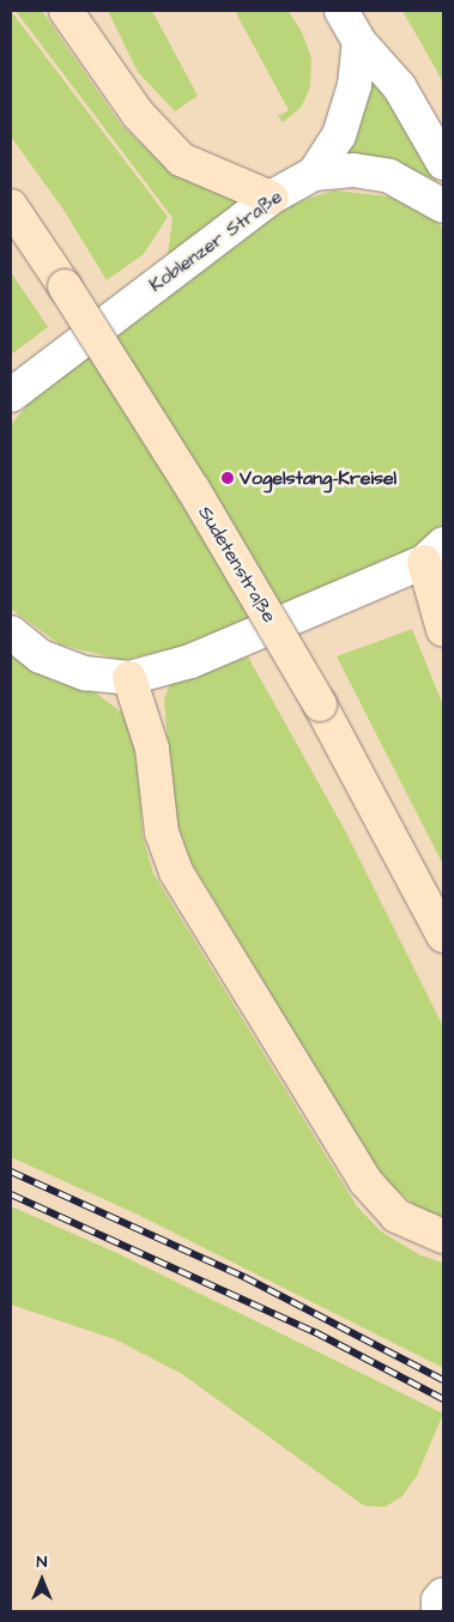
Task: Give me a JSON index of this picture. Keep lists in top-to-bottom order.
{
  "streets": {
    "main road": ["Sudetenstraße"],
    "street": ["Koblenzer Straße"]
  },
  "places": ["Vogelstang-Kreisel"],
  "north": "top"
}
